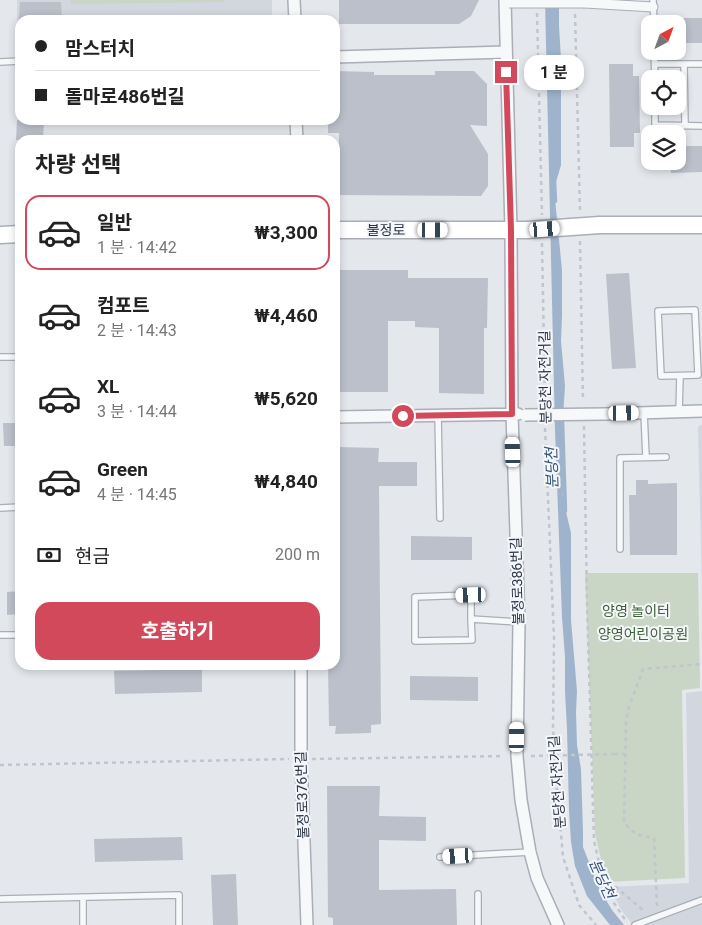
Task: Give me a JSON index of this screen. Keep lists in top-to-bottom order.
{
  "streets": {
    "main road": ["불정로"],
    "street": ["불정로386번길", "불정로376번길"],
    "path": ["분당천 자전거길"]
  },
  "crossings": [
    ["불정로", "불정로386번길"]
  ],
  "water": ["분당천"],
  "parks": ["양영 놀이터", "양영어린이공원"],
  "north": "top right",
  "page": {
    "banner": ["맘스터치", "돌마로486번길"],
    "bubble": "1 분",
    "heading": "차량 선택",
    "list": [
      {
        "name": "일반",
        "note": "1 분 · 14:42",
        "value": "₩3,300"
      },
      {
        "name": "컴포트",
        "note": "2 분 · 14:43",
        "value": "₩4,460"
      },
      {
        "name": "XL",
        "note": "3 분 · 14:44",
        "value": "₩5,620"
      },
      {
        "name": "Green",
        "note": "4 분 · 14:45",
        "value": "₩4,840"
      }
    ],
    "pay": ["현금", "200 m"],
    "buttons": "호출하기"
  }
}
